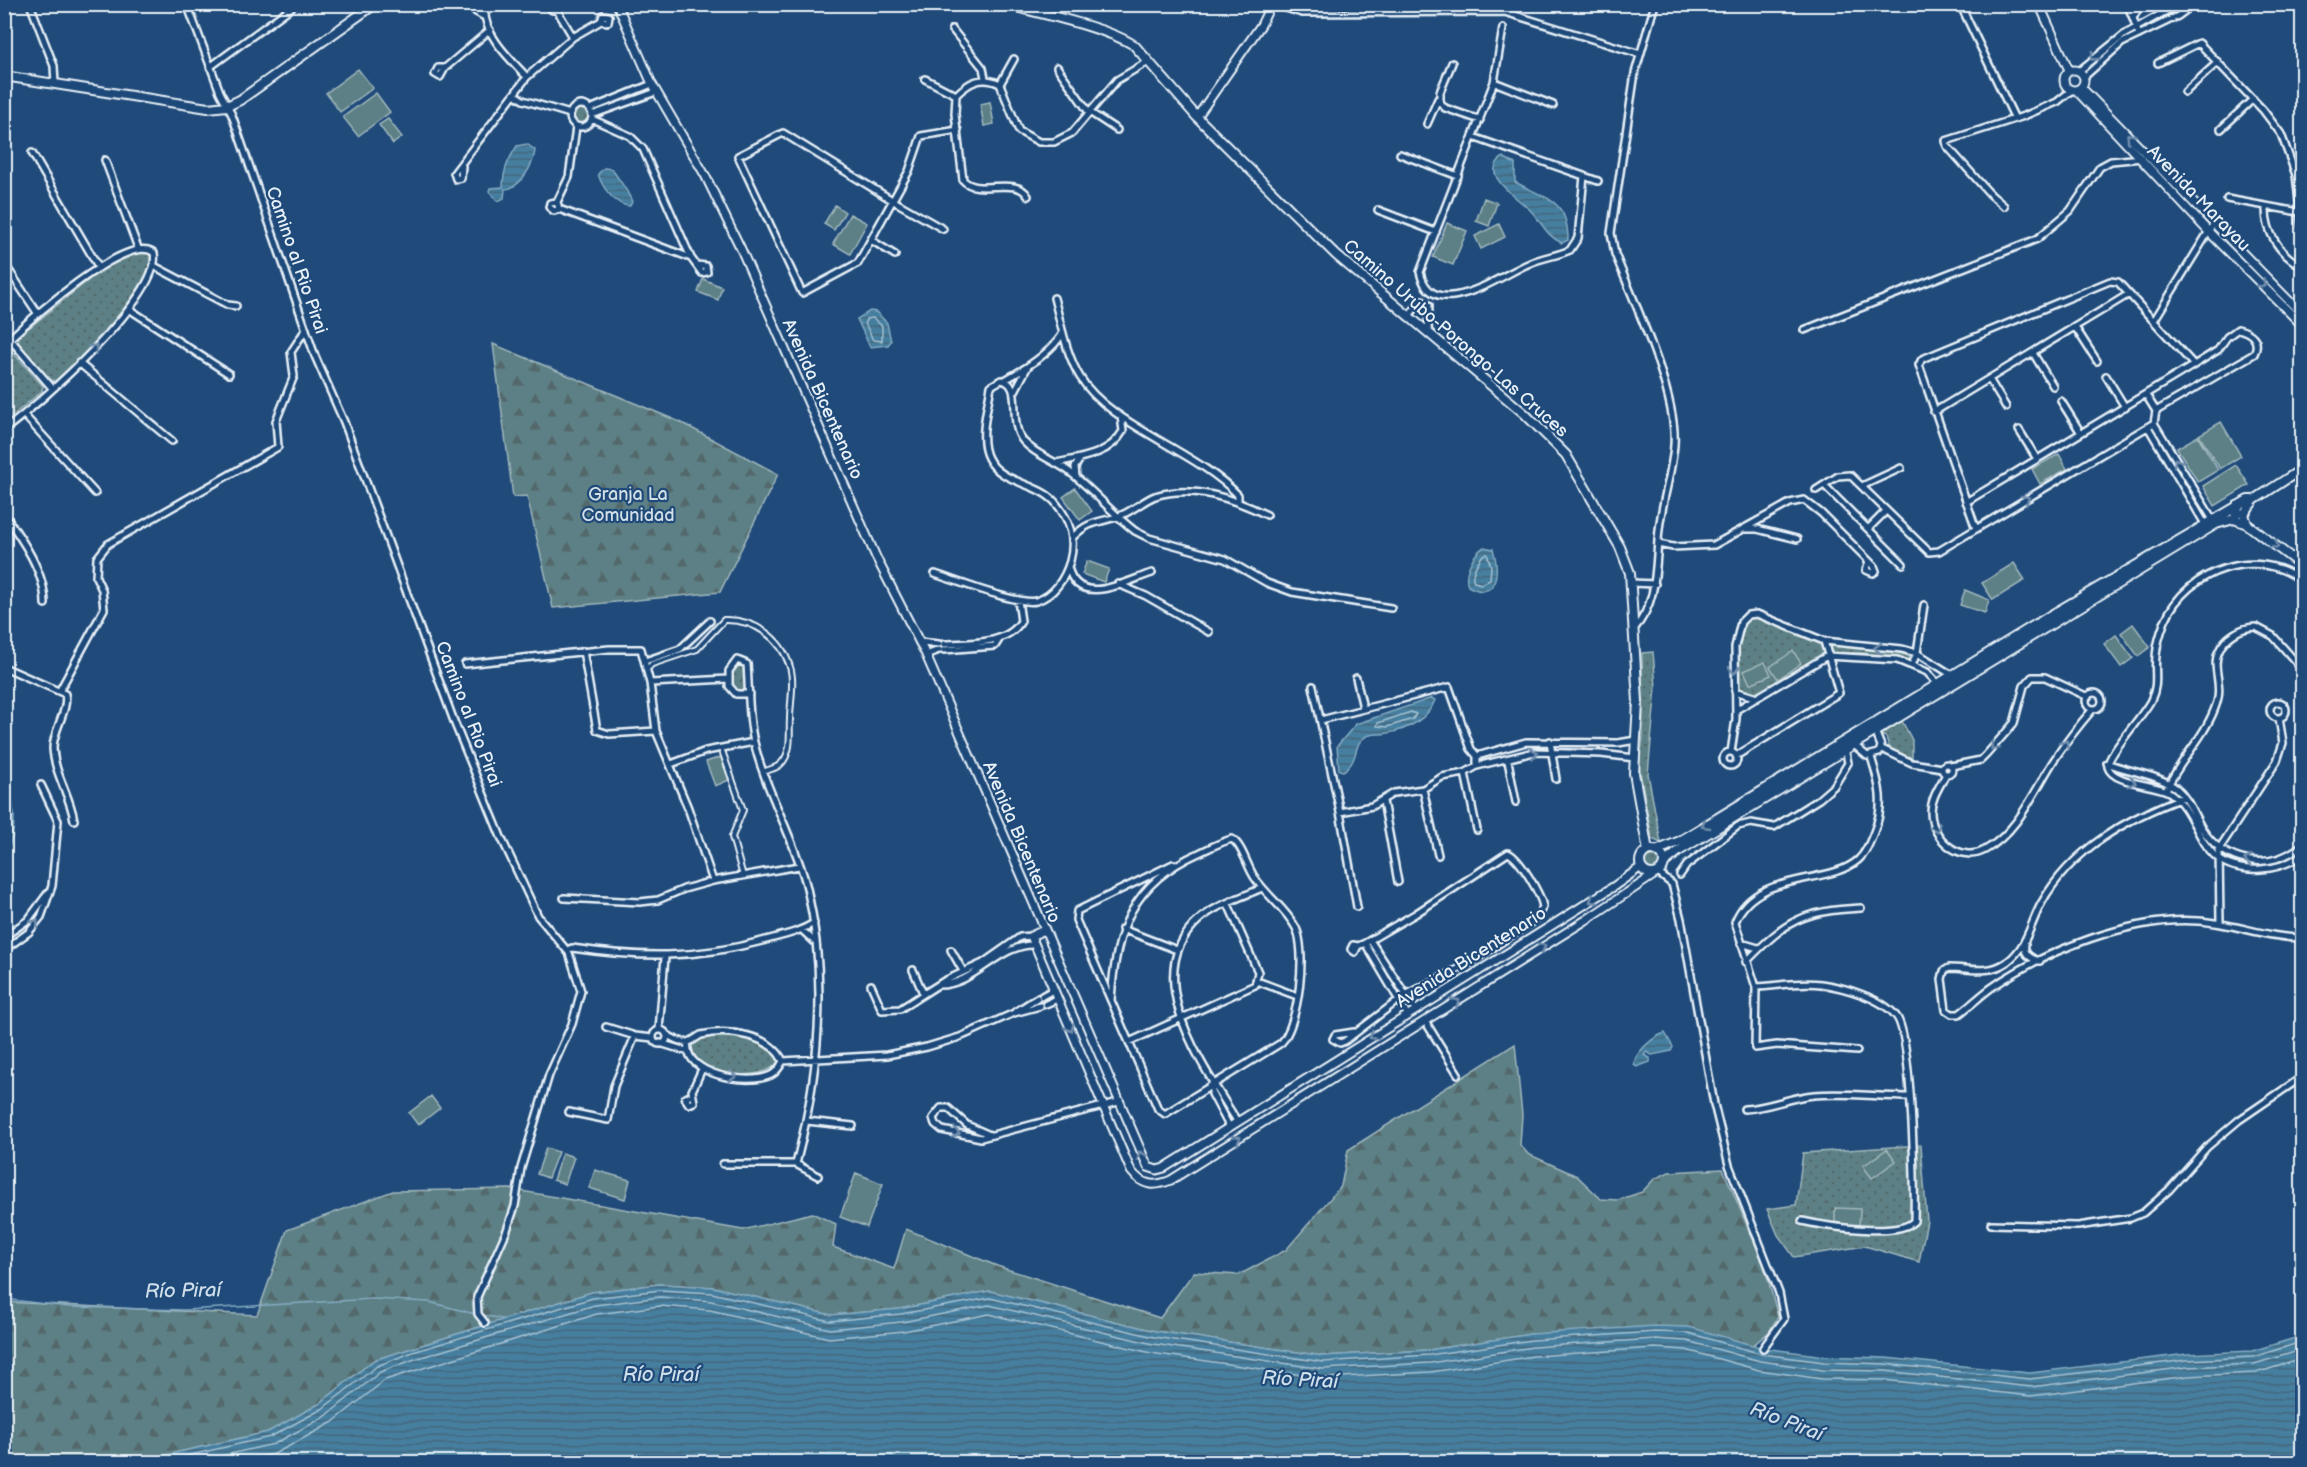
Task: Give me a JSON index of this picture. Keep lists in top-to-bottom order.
{
  "streets": {
    "main road": ["Camino Urubo-Porongo-Las Cruces"],
    "street": ["Avenida Marayau", "Camino al Rio Pirai", "Avenida Bicentenario"]
  },
  "crossings": [
    ["Camino Urubo-Porongo-Las Cruces", "Avenida Bicentenario"]
  ],
  "water": ["Río Piraí"],
  "parks": ["Granja La Comunidad"]
}
